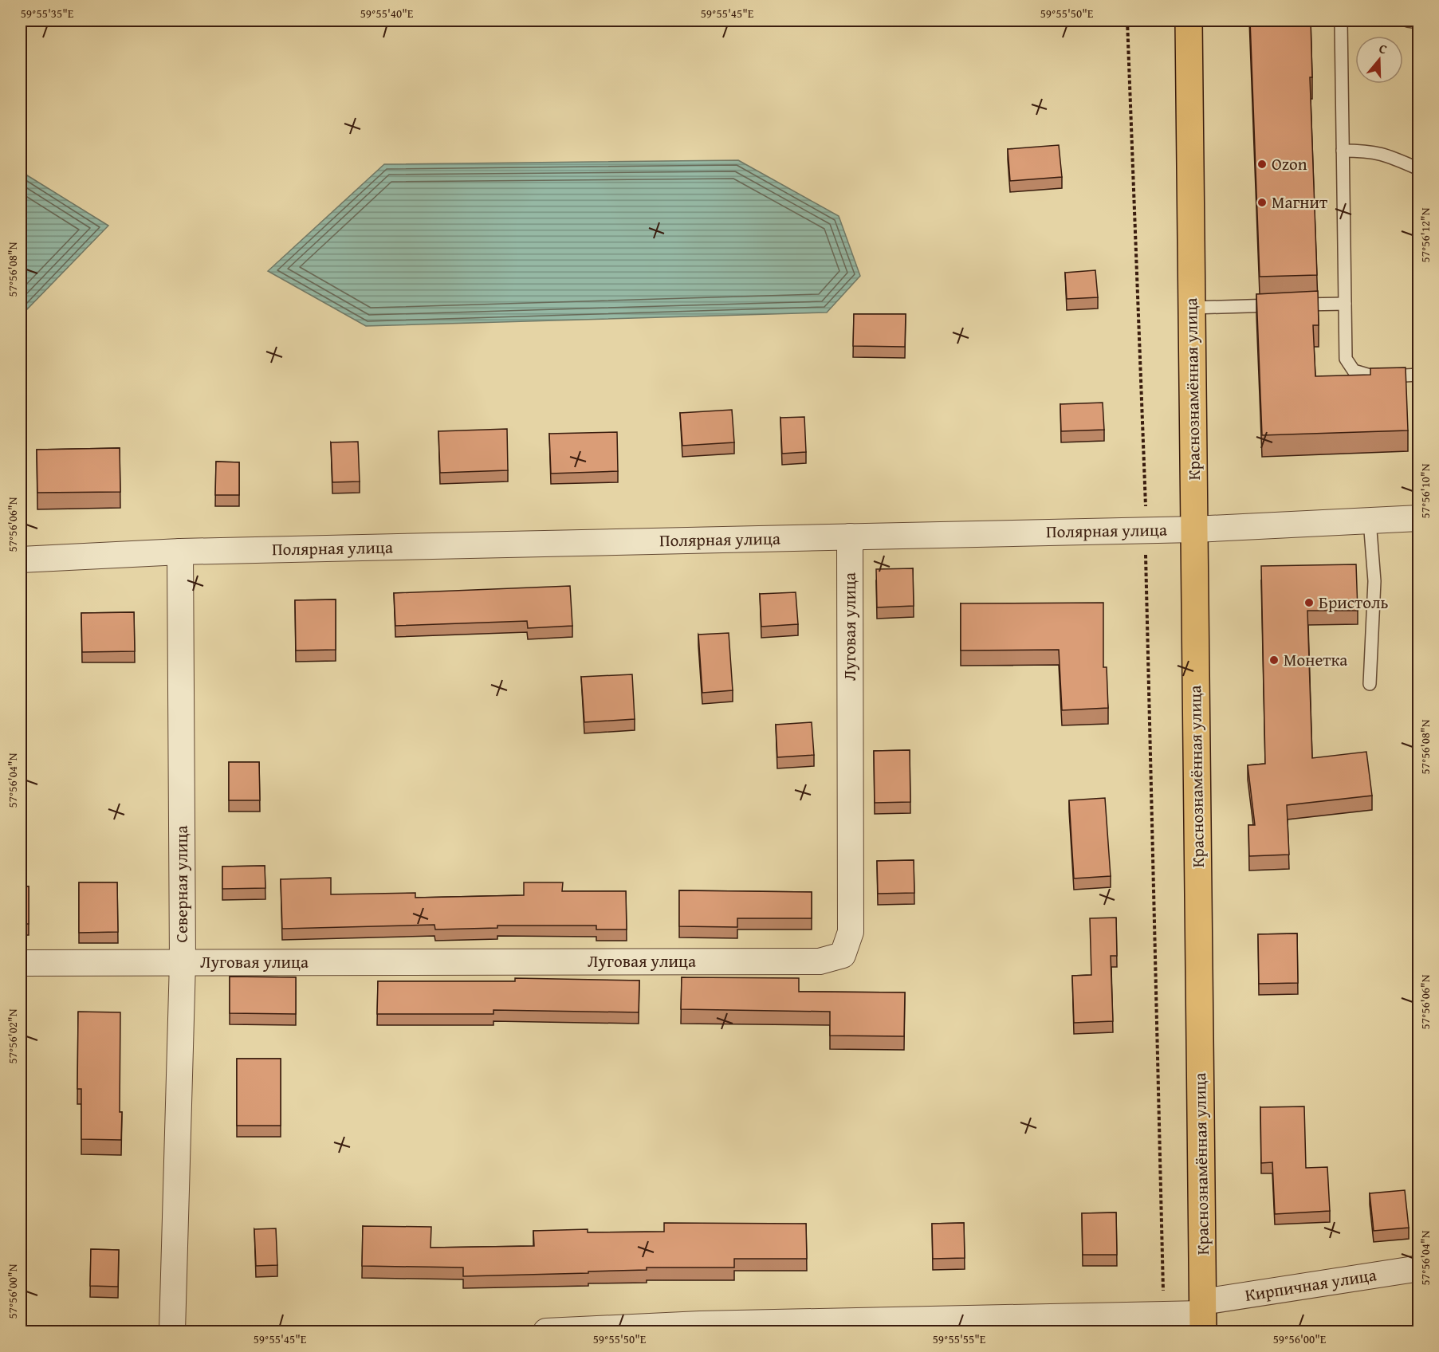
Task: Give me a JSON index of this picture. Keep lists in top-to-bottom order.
{
  "streets": {
    "main road": ["Краснознамённая улица"],
    "street": [
      "Полярная улица",
      "Луговая улица",
      "Северная улица",
      "Кирпичная улица"
    ]
  },
  "crossings": [
    ["Краснознамённая улица", "Полярная улица"],
    ["Краснознамённая улица", "Кирпичная улица"],
    ["Полярная улица", "Луговая улица"],
    ["Полярная улица", "Северная улица"],
    ["Луговая улица", "Северная улица"]
  ],
  "places": [
    "Ozon",
    "Магнит",
    "Бристоль",
    "Монетка"
  ],
  "north": "top",
  "coordinates": [
    "59°55'35\"E",
    "59°55'40\"E",
    "59°55'45\"E",
    "59°55'50\"E",
    "57°56'12\"N",
    "57°56'08\"N",
    "57°56'10\"N",
    "57°56'06\"N",
    "57°56'04\"N",
    "57°56'02\"N",
    "57°56'00\"N",
    "59°55'55\"E",
    "59°56'00\"E"
  ]
}
